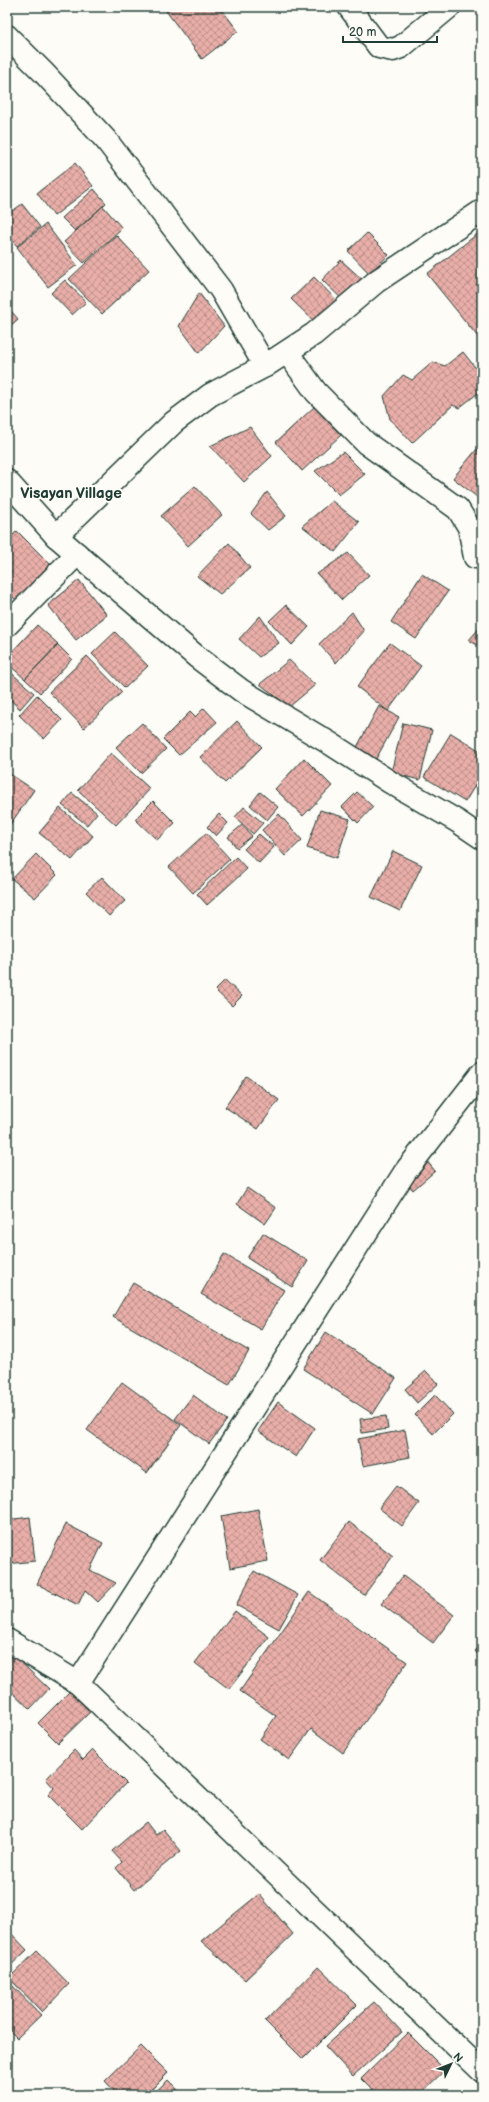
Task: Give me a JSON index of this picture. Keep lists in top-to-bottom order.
{
  "districts": ["Visayan Village"],
  "scale_bar": "20 m",
  "north": "top right"
}
